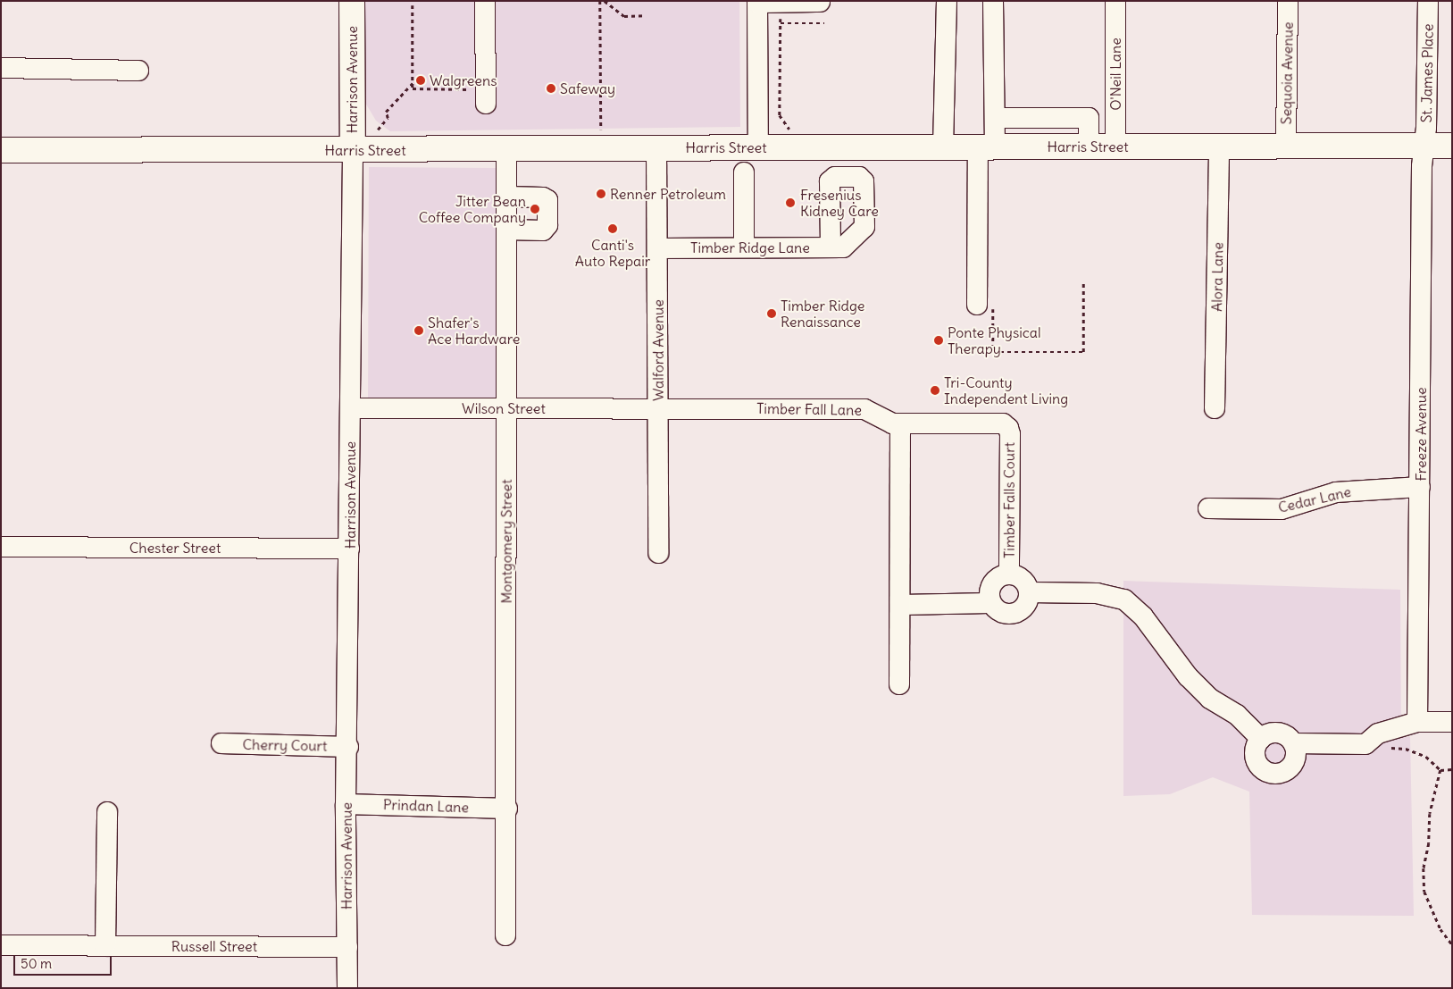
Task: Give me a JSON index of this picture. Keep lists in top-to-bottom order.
{
  "streets": {
    "main road": ["Harrison Avenue", "Harris Street"],
    "street": [
      "Sequoia Avenue",
      "St. James Place",
      "O'Neil Lane",
      "Timber Ridge Lane",
      "Alora Lane",
      "Walford Avenue",
      "Wilson Street",
      "Timber Fall Lane",
      "Freeze Avenue",
      "Cedar Lane",
      "Timber Falls Court",
      "Montgomery Street",
      "Chester Street",
      "Cherry Court",
      "Prindan Lane",
      "Russell Street"
    ]
  },
  "crossings": [
    ["Sequoia Avenue", "Harris Street"],
    ["St. James Place", "Harris Street"],
    ["St. James Place", "Freeze Avenue"],
    ["O'Neil Lane", "Harris Street"],
    ["Harrison Avenue", "Harris Street"],
    ["Harrison Avenue", "Wilson Street"],
    ["Harrison Avenue", "Chester Street"],
    ["Harrison Avenue", "Cherry Court"],
    ["Harrison Avenue", "Prindan Lane"],
    ["Harrison Avenue", "Russell Street"],
    ["Harris Street", "Alora Lane"],
    ["Harris Street", "Walford Avenue"],
    ["Harris Street", "Freeze Avenue"],
    ["Harris Street", "Montgomery Street"],
    ["Timber Ridge Lane", "Walford Avenue"],
    ["Walford Avenue", "Wilson Street"],
    ["Walford Avenue", "Timber Fall Lane"],
    ["Wilson Street", "Timber Fall Lane"],
    ["Wilson Street", "Montgomery Street"],
    ["Timber Fall Lane", "Timber Falls Court"],
    ["Freeze Avenue", "Cedar Lane"],
    ["Montgomery Street", "Prindan Lane"]
  ],
  "places": [
    "Walgreens",
    "Safeway",
    "Renner Petroleum",
    "Fresenius Kidney Care",
    "Jitter Bean Coffee Company",
    "Canti's Auto Repair",
    "Timber Ridge Renaissance",
    "Shafer's Ace Hardware",
    "Ponte Physical Therapy",
    "Tri-County Independent Living"
  ],
  "scale_bar": "50 m"
}
